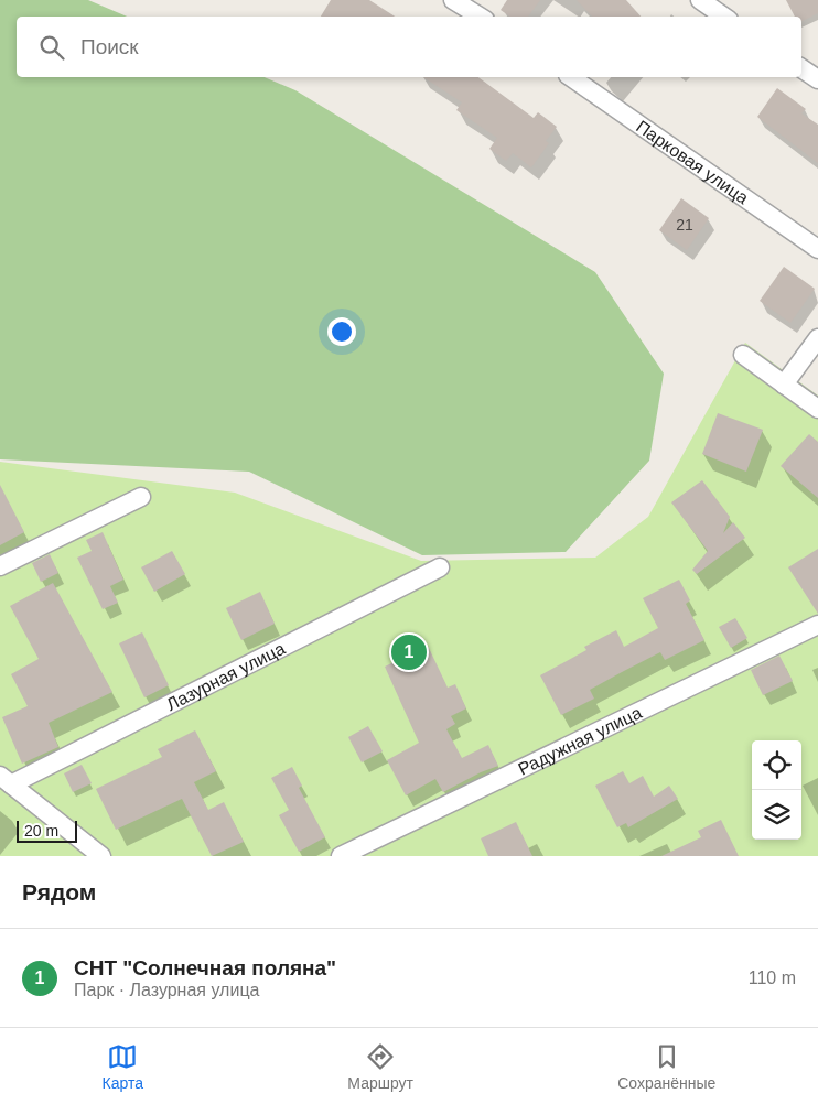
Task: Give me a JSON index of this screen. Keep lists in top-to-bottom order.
{
  "streets": {
    "street": ["Парковая улица", "Лазурная улица", "Радужная улица"]
  },
  "house_numbers": ["21"],
  "scale_bar": "20 m",
  "page": {
    "search": "Поиск",
    "pins": "1",
    "scale": "20 m",
    "heading": "Рядом",
    "list": [
      {
        "mark": "1",
        "name": "СНТ \"Солнечная поляна\"",
        "note": "Парк · Лазурная улица",
        "value": "110 m"
      }
    ],
    "nav": ["Карта", "Маршрут", "Сохранённые"]
  }
}
